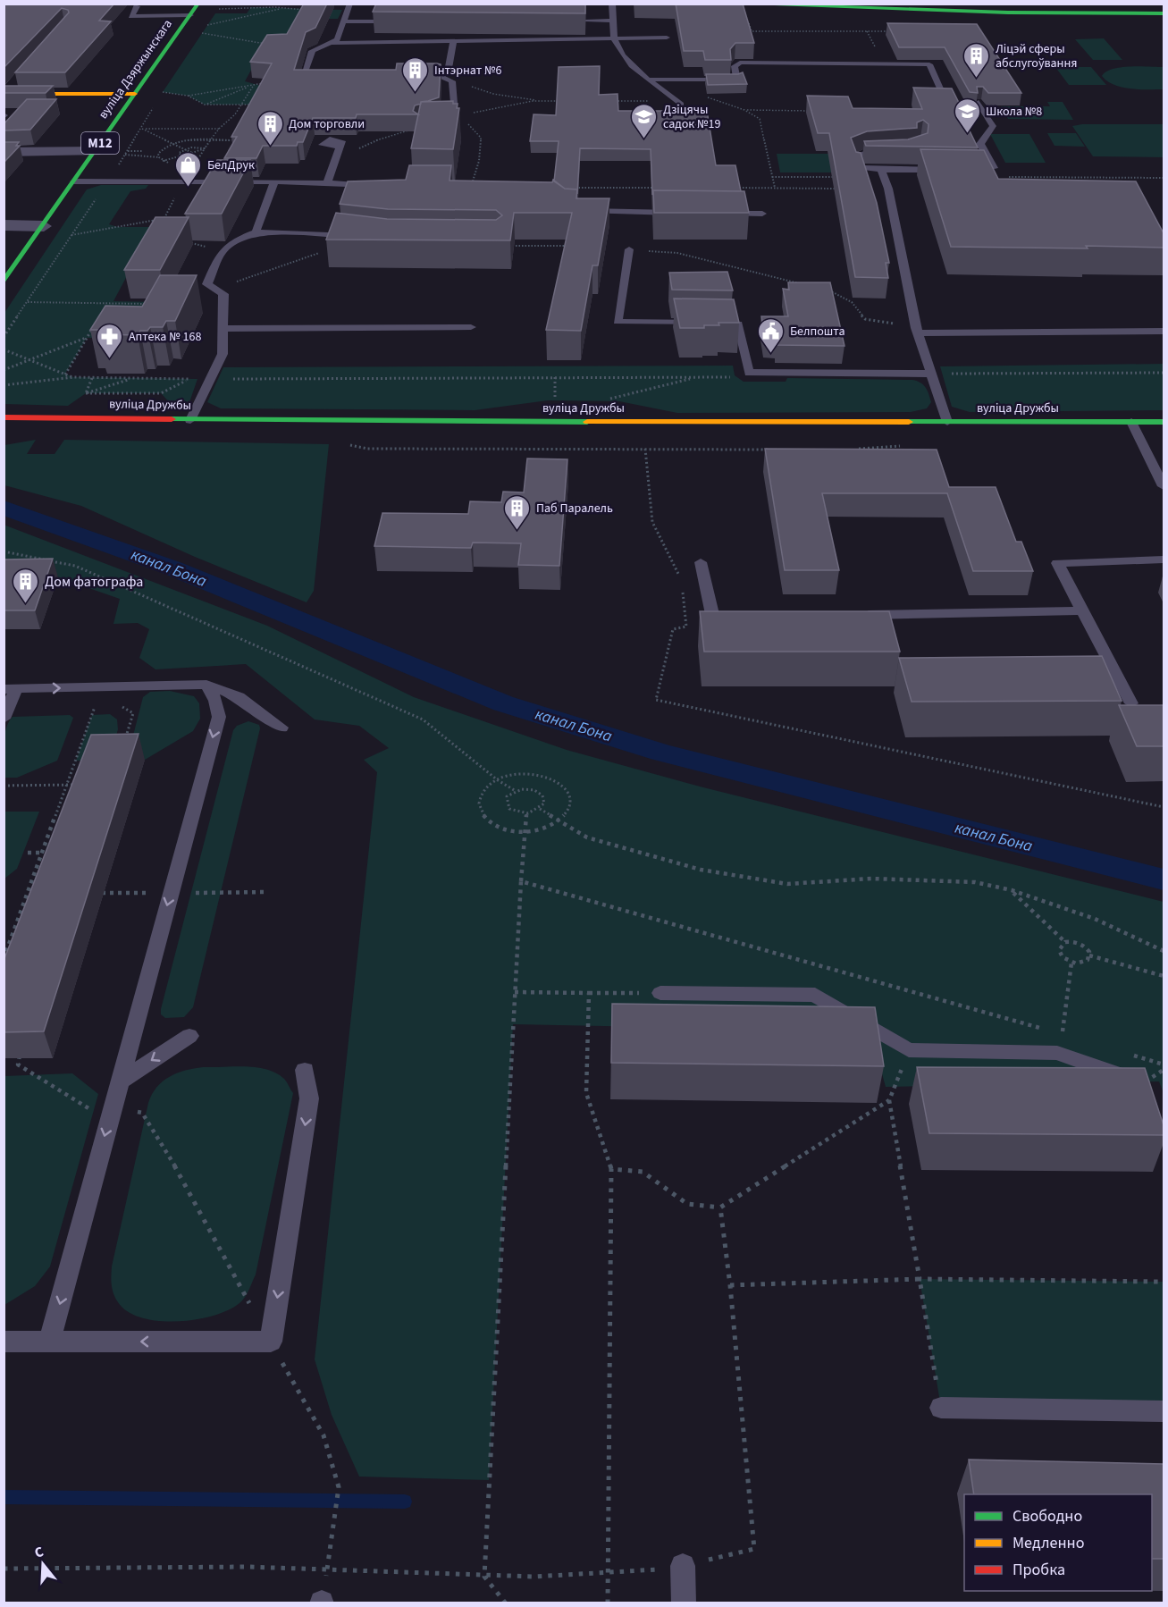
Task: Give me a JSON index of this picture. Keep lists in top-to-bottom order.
{
  "streets": {
    "main road": ["вуліца Дзяржынскага", "М12", "вуліца Дружбы"]
  },
  "water": ["канал Бона"],
  "places": {
    "building": [
      "Ліцэй сферы абслугоўвання",
      "Інтэрнат №6",
      "Дом торговли",
      "Паб Паралель",
      "Дом фатографа"
    ],
    "school or university": ["Школа №8", "Дзіцячы садок №19"],
    "shop": ["БелДрук"],
    "public building": ["Белпошта"],
    "pharmacy": ["Аптека № 168"]
  },
  "legend": ["Свободно", "Медленно", "Пробка"],
  "north": "top"
}
